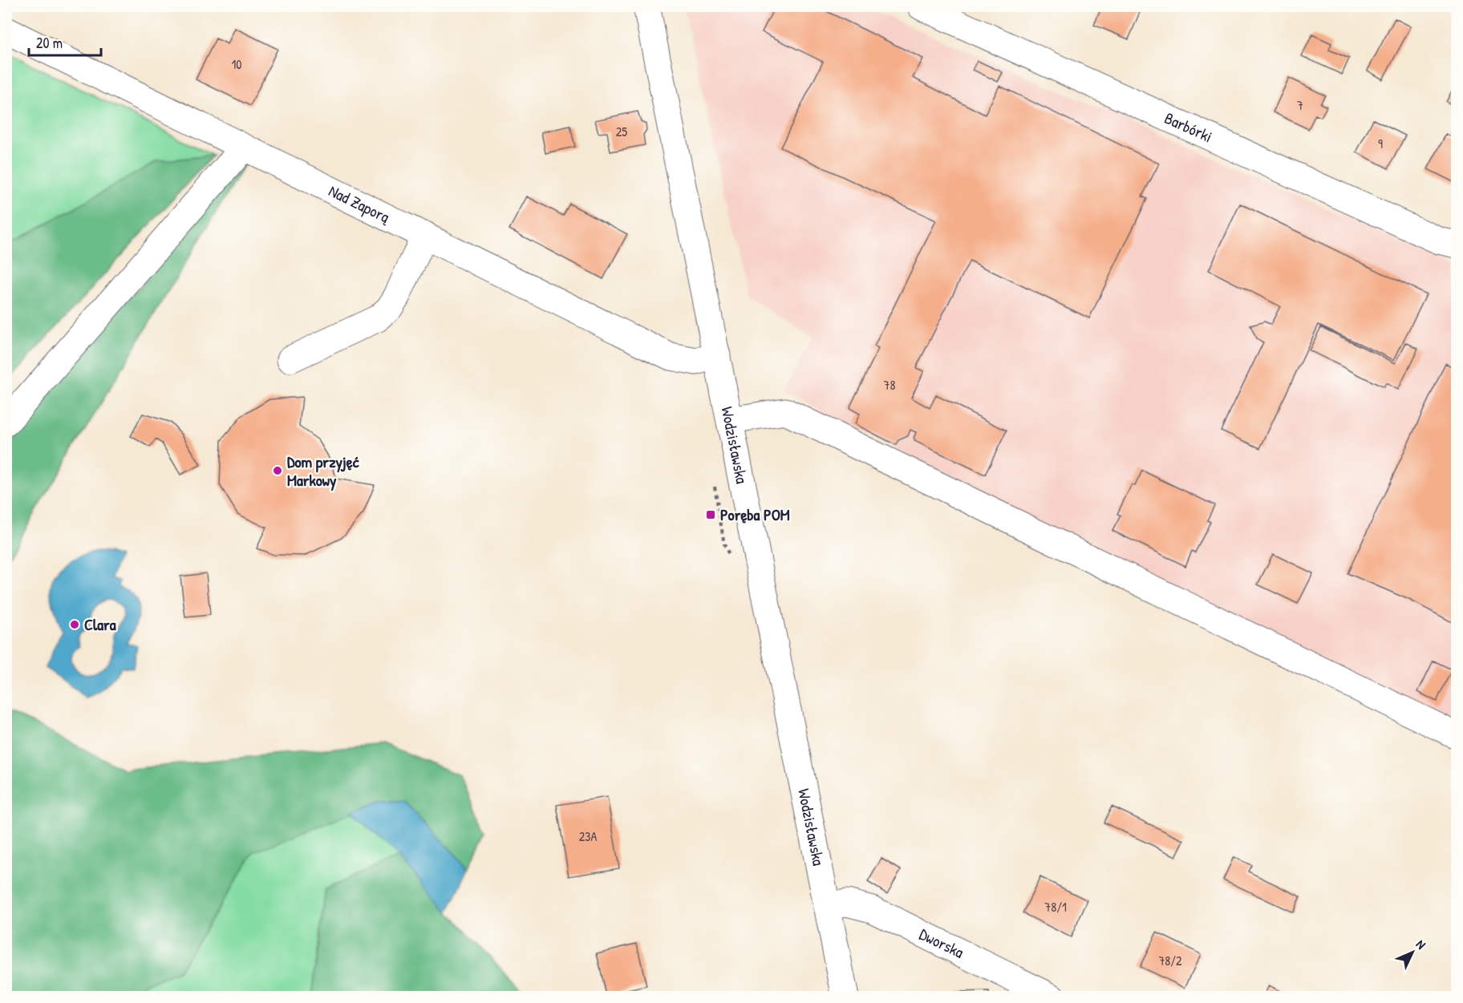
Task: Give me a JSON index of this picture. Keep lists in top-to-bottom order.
{
  "streets": {
    "street": [
      "Barbórki",
      "Nad Zaporą",
      "Wodzisławska",
      "Dworska"
    ]
  },
  "crossings": [
    ["Nad Zaporą", "Wodzisławska"],
    ["Wodzisławska", "Dworska"]
  ],
  "places": {
    "other": ["Dom przyjęć Markowy", "Clara"],
    "transit": ["Poręba POM"]
  },
  "house_numbers": [
    "10",
    "7",
    "25",
    "9",
    "78",
    "23A",
    "78/1",
    "78/2"
  ],
  "scale_bar": "20 m",
  "north": "top right"
}
